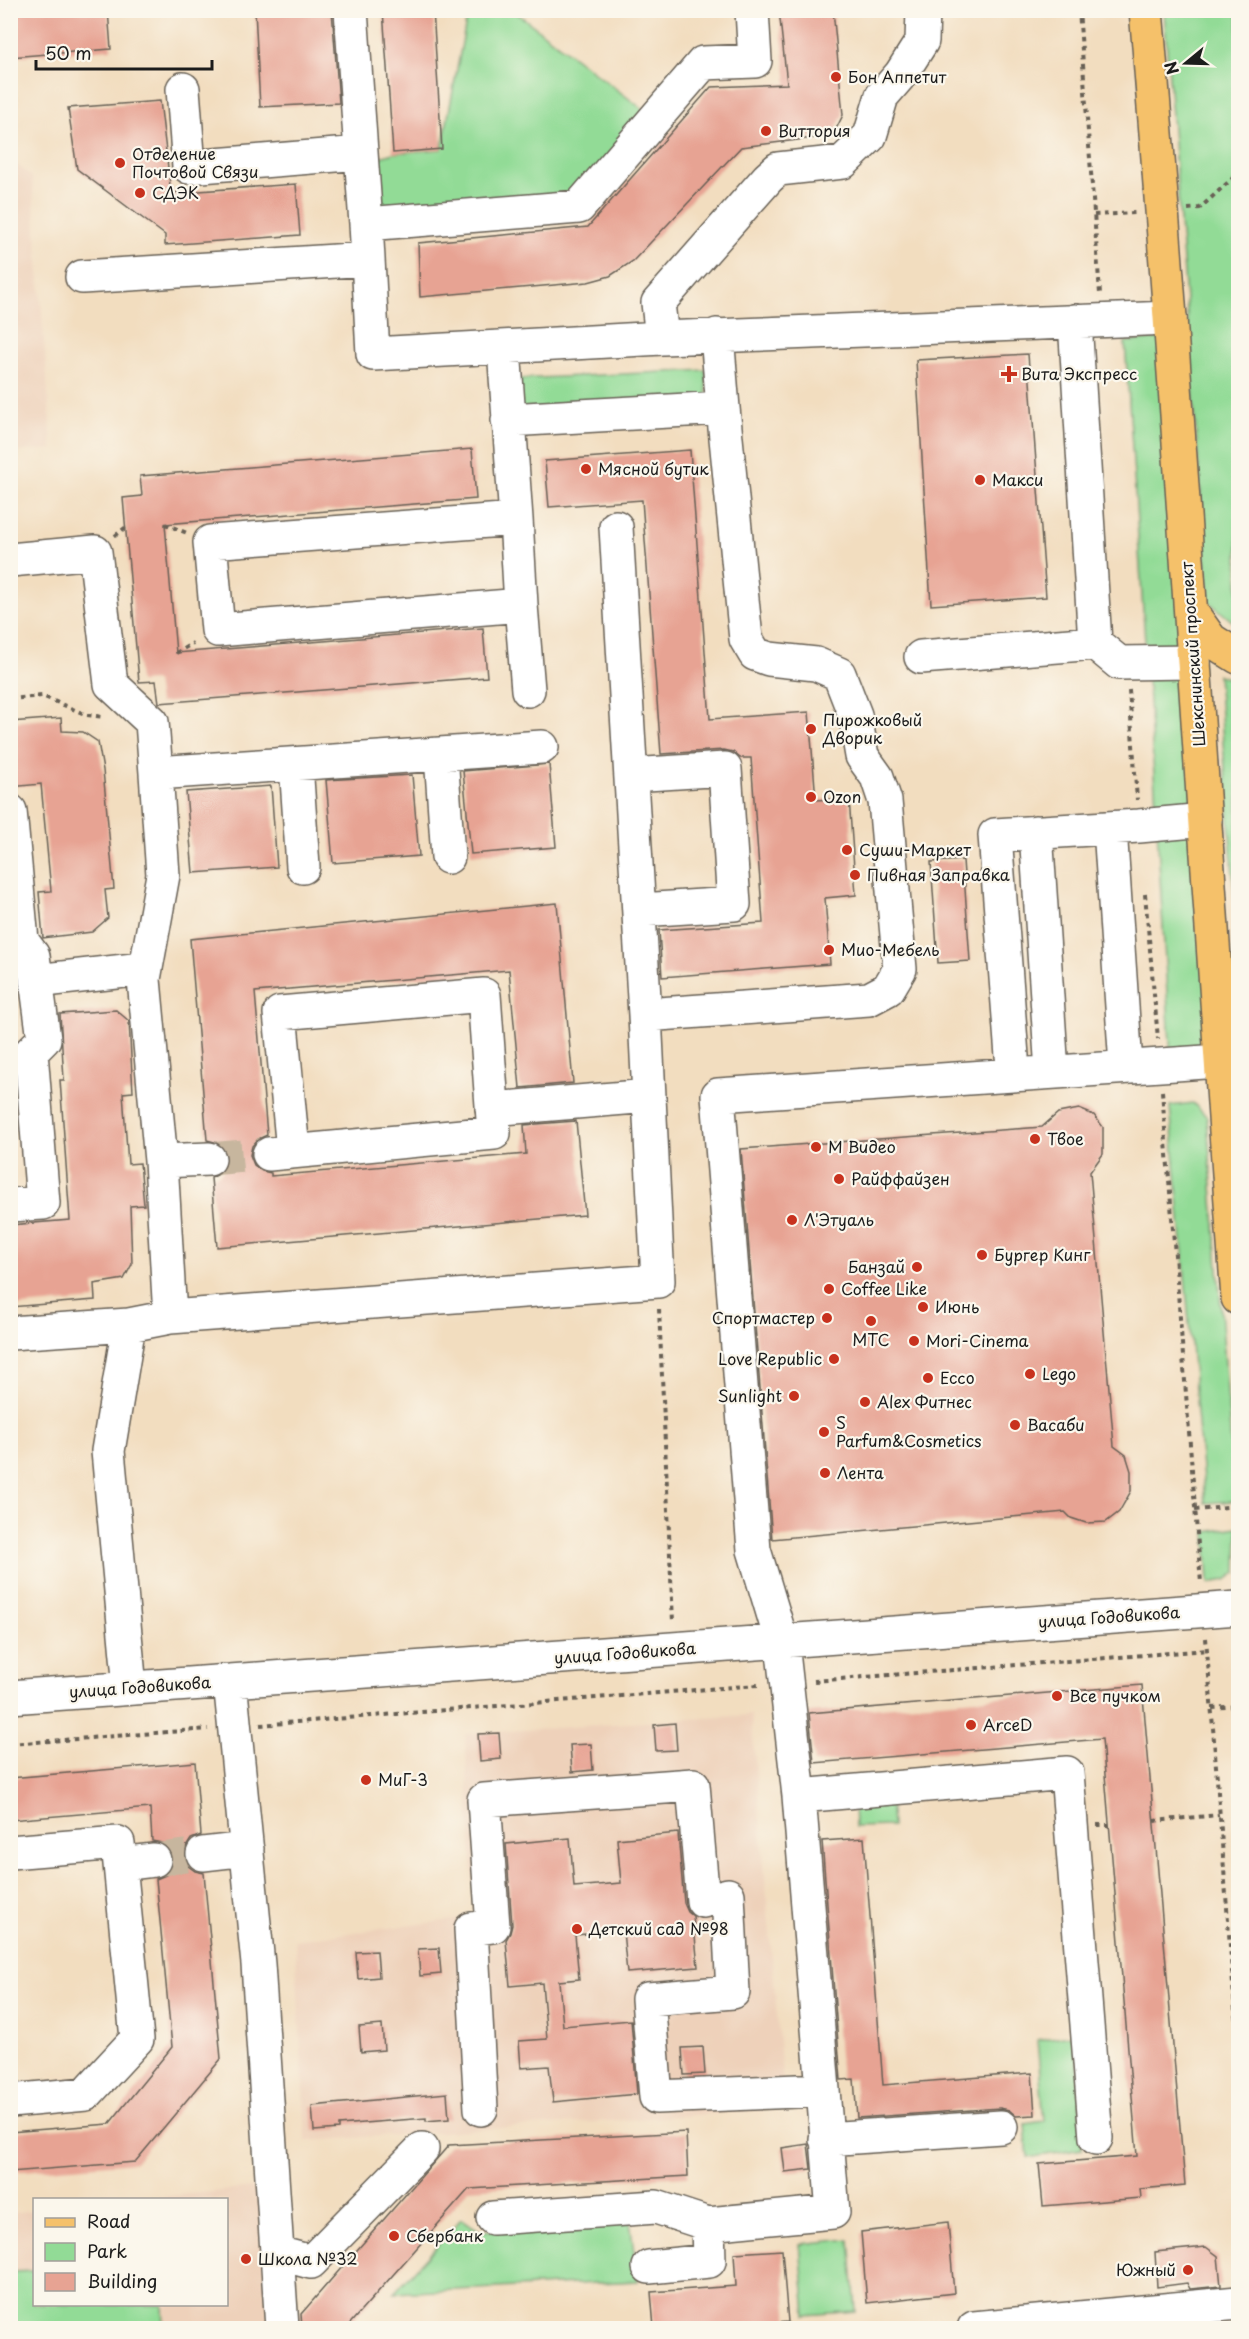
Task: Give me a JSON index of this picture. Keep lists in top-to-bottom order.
{
  "streets": {
    "main road": ["Шекснинский проспект"],
    "street": ["улица Годовикова"]
  },
  "places": {
    "other": [
      "Бон Аппетит",
      "Виттория",
      "Отделение Почтовой Связи",
      "СДЭК",
      "Мясной бутик",
      "Макси",
      "Пирожковый Дворик",
      "Ozon",
      "Суши-Маркет",
      "Пивная Заправка",
      "Мио-Мебель",
      "Твое",
      "М Видео",
      "Райффайзен",
      "Л'Этуаль",
      "Бургер Кинг",
      "Банзай",
      "Coffee Like",
      "Июнь",
      "Спортмастер",
      "МТС",
      "Mori-Cinema",
      "Love Republic",
      "Lego",
      "Ecco",
      "Sunlight",
      "Alex Фитнес",
      "Васаби",
      "S Parfum&Cosmetics",
      "Лента",
      "Все пучком",
      "ArceD",
      "МиГ-3",
      "Детский сад №98",
      "Сбербанк",
      "Школа №32",
      "Южный"
    ],
    "health": ["Вита Экспресс"]
  },
  "legend": ["Road", "Park", "Building"],
  "scale_bar": "50 m",
  "north": "left"
}
